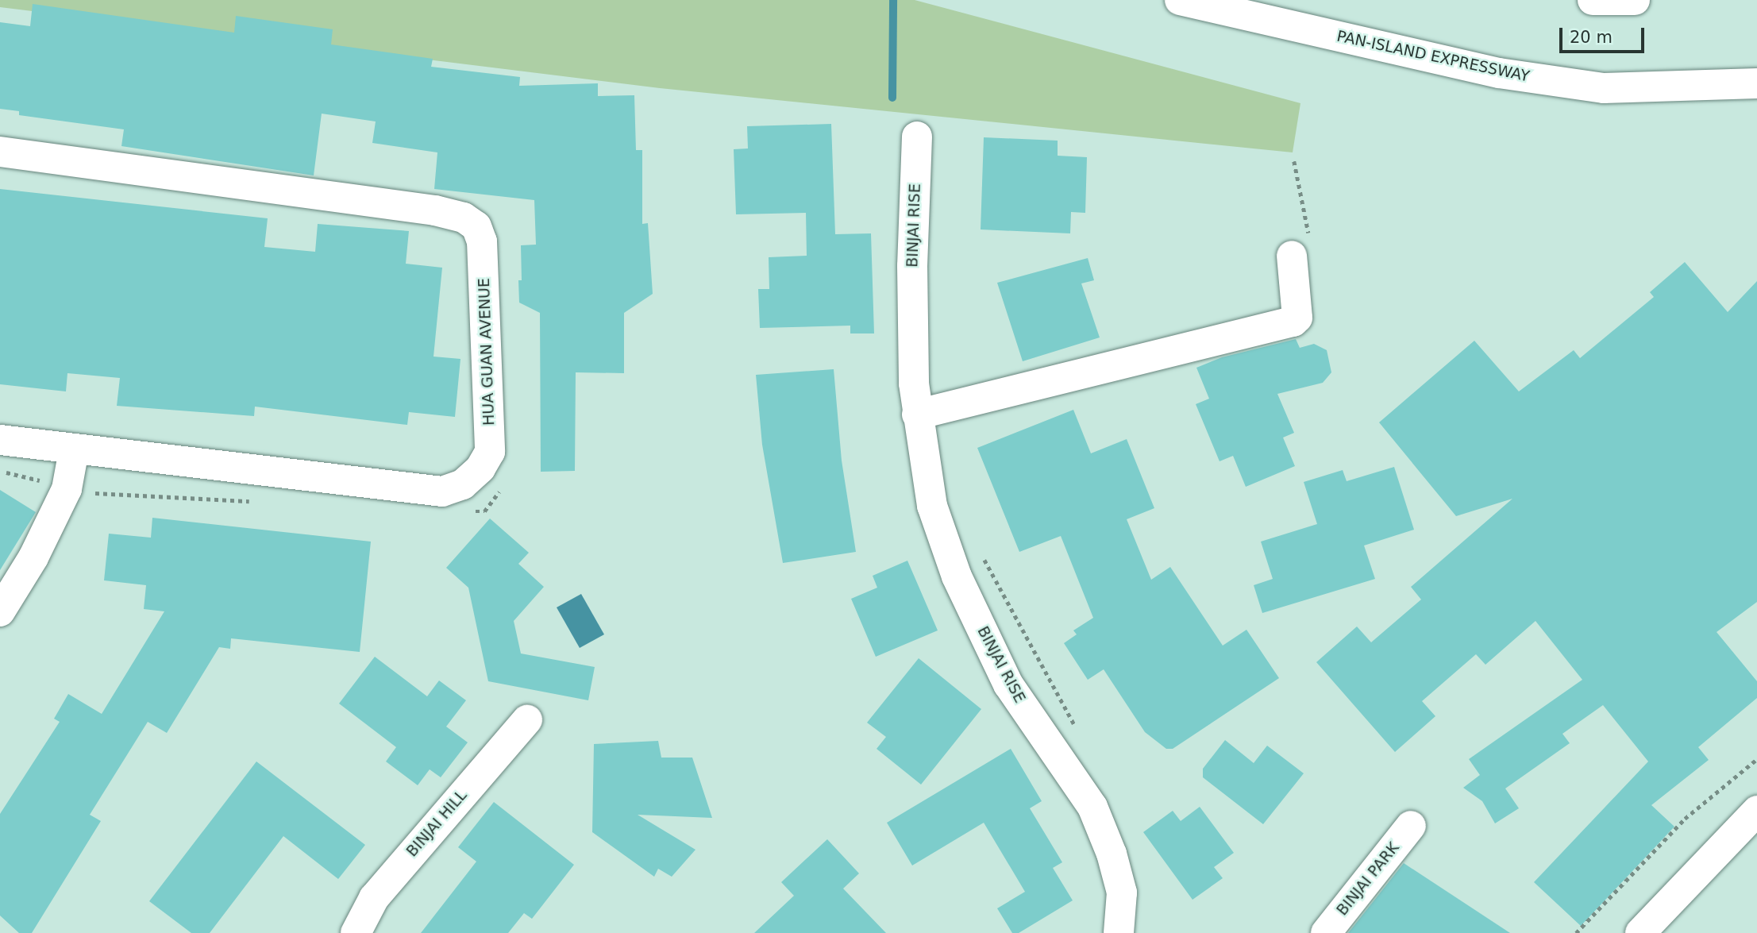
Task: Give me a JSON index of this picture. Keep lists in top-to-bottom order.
{
  "streets": {
    "main road": [
      "PAN-ISLAND EXPRESSWAY",
      "BINJAI RISE",
      "HUA GUAN AVENUE",
      "BINJAI HILL",
      "BINJAI PARK"
    ]
  },
  "scale_bar": "20 m"
}
